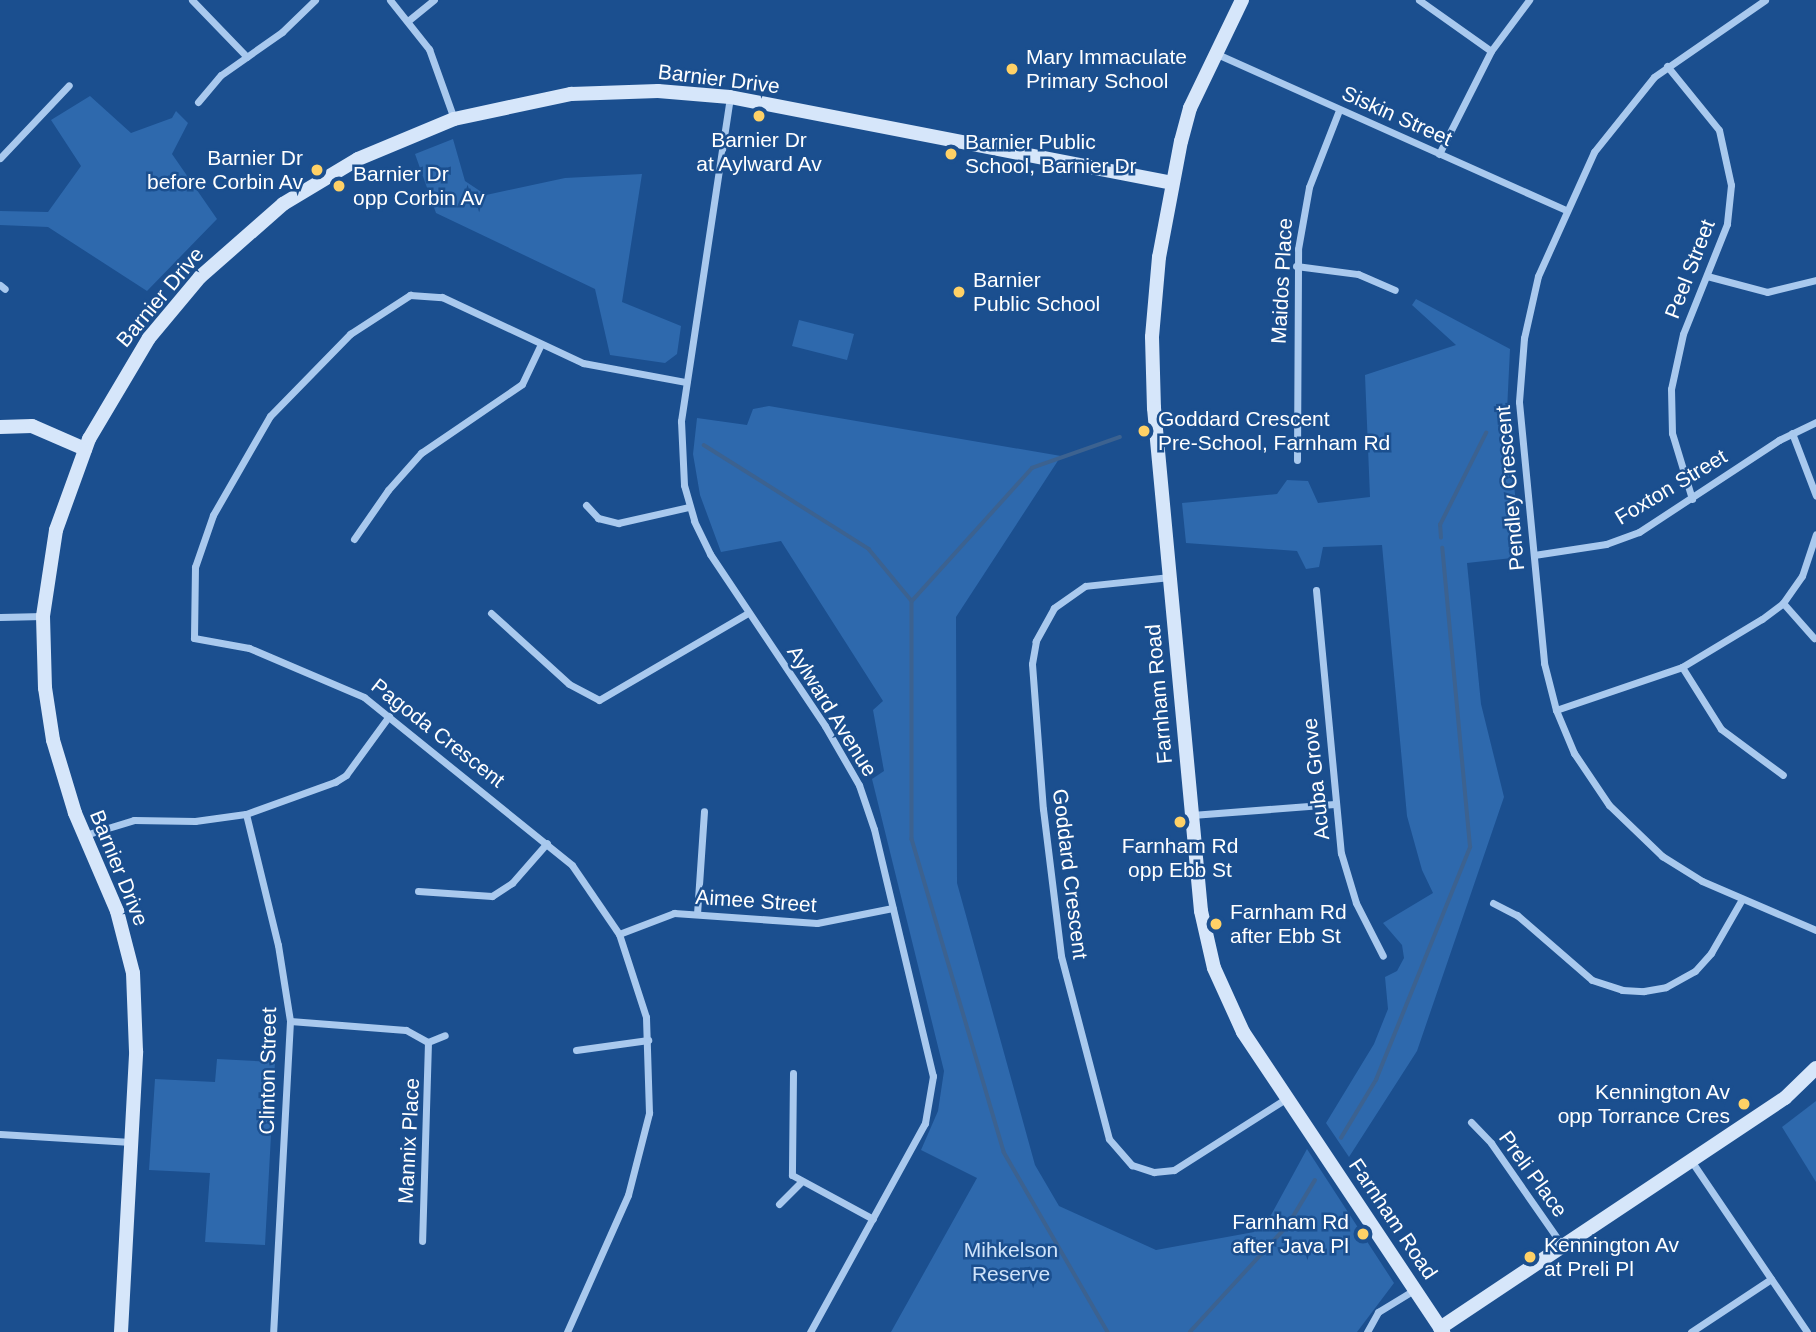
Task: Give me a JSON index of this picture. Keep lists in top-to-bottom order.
{
  "streets": {
    "street": [
      "Barnier Drive",
      "Siskin Street",
      "Peel Street",
      "Maidos Place",
      "Foxton Street",
      "Pendley Crescent",
      "Farnham Road",
      "Aylward Avenue",
      "Pagoda Crescent",
      "Acuba Grove",
      "Goddard Crescent",
      "Aimee Street",
      "Clinton Street",
      "Mannix Place",
      "Preli Place"
    ]
  },
  "crossings": [
    ["Barnier Drive", "Farnham Road"],
    ["Barnier Drive", "Aylward Avenue"],
    ["Siskin Street", "Maidos Place"],
    ["Siskin Street", "Pendley Crescent"],
    ["Siskin Street", "Farnham Road"],
    ["Peel Street", "Foxton Street"],
    ["Peel Street", "Pendley Crescent"],
    ["Foxton Street", "Pendley Crescent"],
    ["Farnham Road", "Goddard Crescent"],
    ["Aylward Avenue", "Pagoda Crescent"],
    ["Aylward Avenue", "Aimee Street"],
    ["Pagoda Crescent", "Aimee Street"]
  ],
  "parks": ["Mihkelson Reserve"],
  "places": [
    "Mary Immaculate Primary School",
    "Barnier Dr at Aylward Av",
    "Barnier Public School, Barnier Dr",
    "Barnier Dr before Corbin Av",
    "Barnier Dr opp Corbin Av",
    "Barnier Public School",
    "Goddard Crescent Pre-School, Farnham Rd",
    "Farnham Rd opp Ebb St",
    "Farnham Rd after Ebb St",
    "Kennington Av opp Torrance Cres",
    "Farnham Rd after Java Pl",
    "Kennington Av at Preli Pl"
  ]
}
